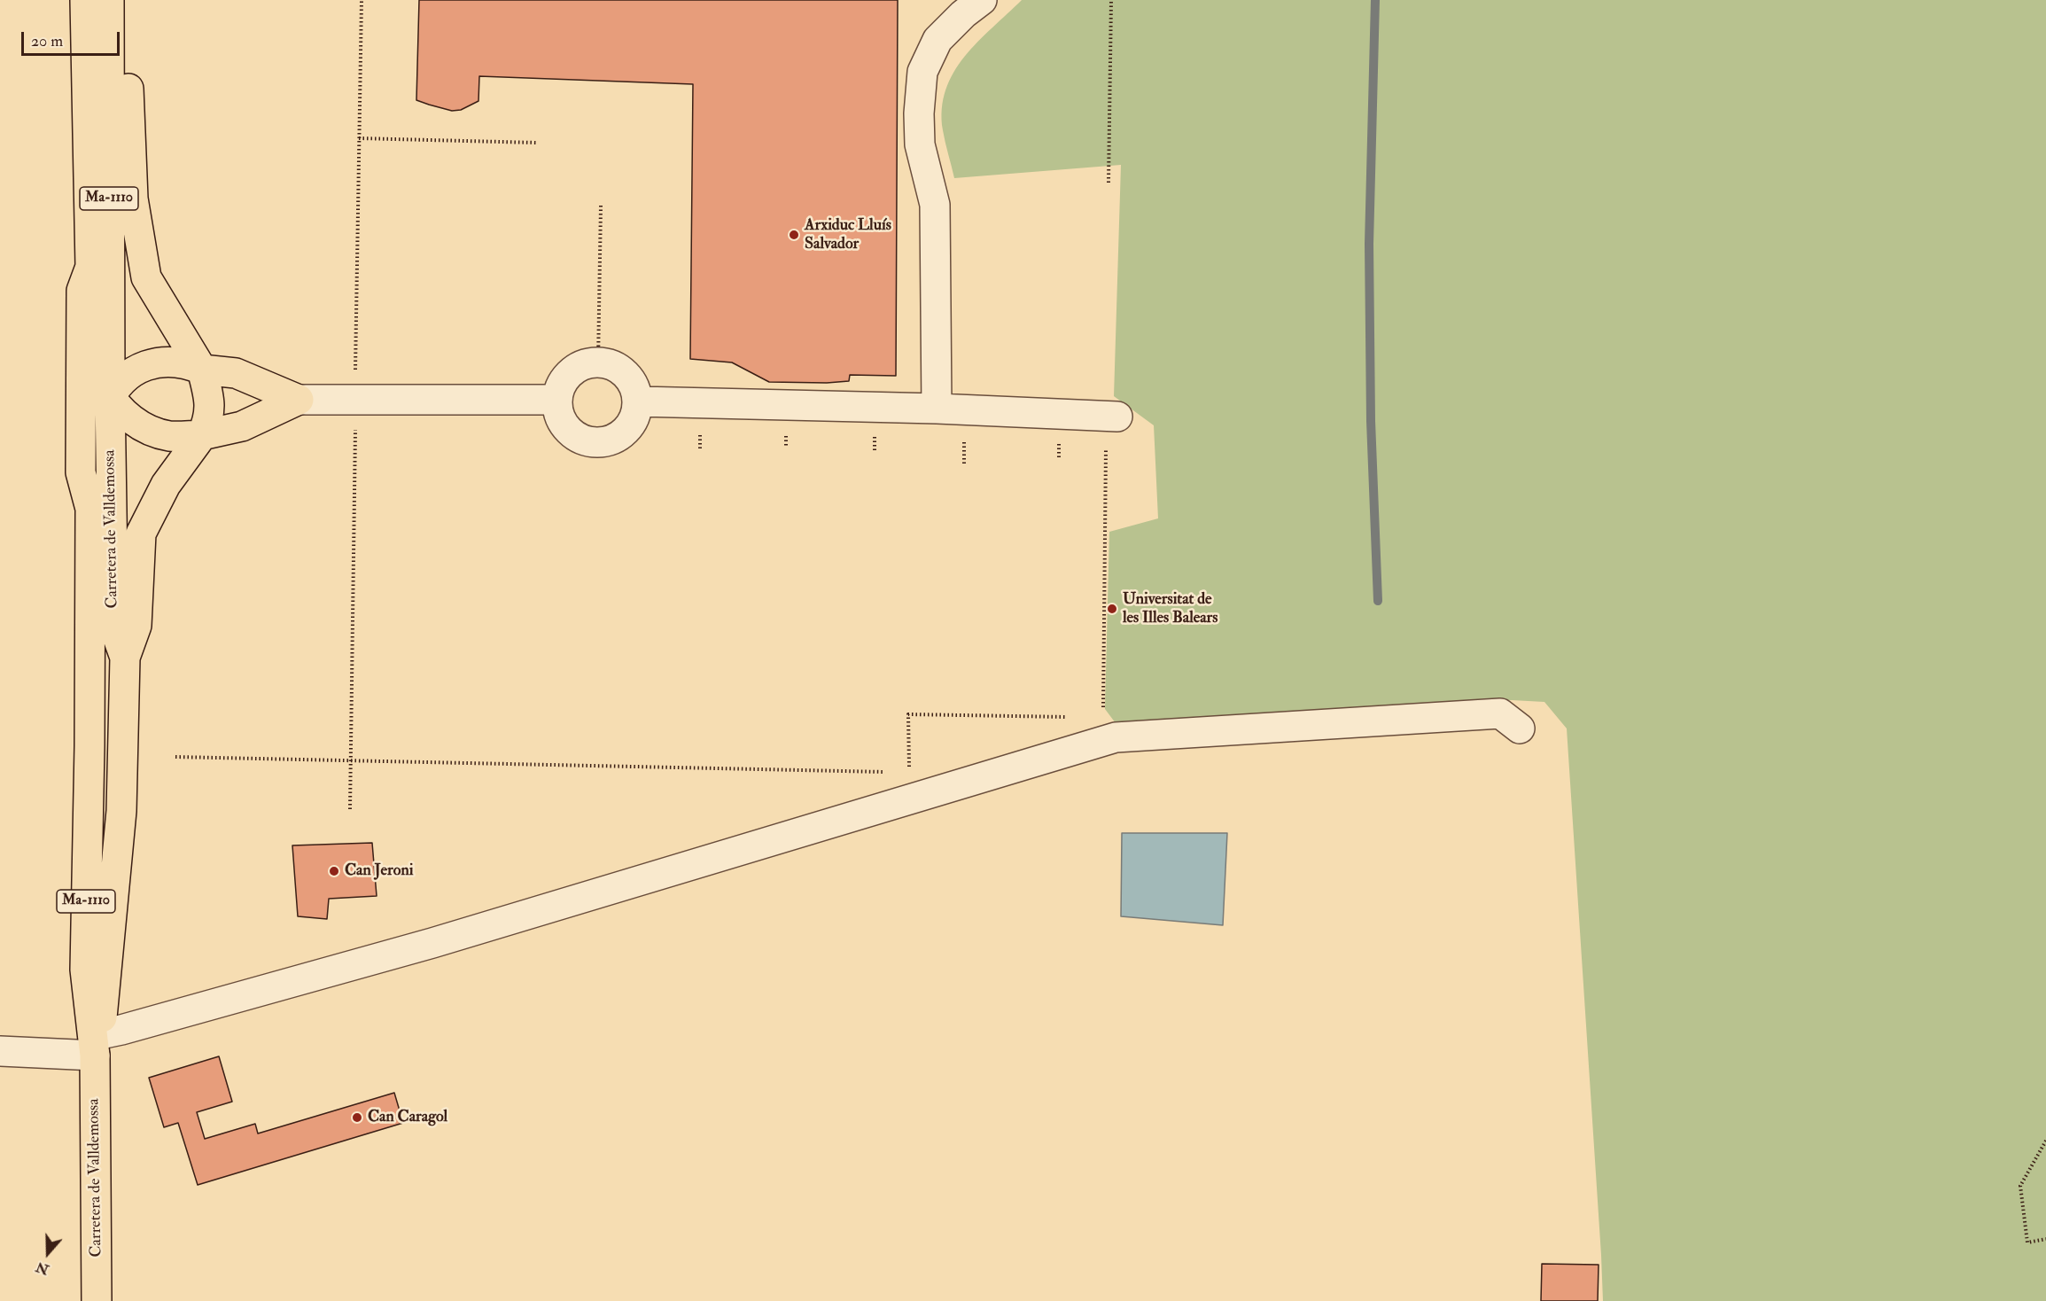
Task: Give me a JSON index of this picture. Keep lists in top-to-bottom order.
{
  "streets": {
    "main road": ["Ma-1110", "Carretera de Valldemossa"]
  },
  "places": [
    "Arxiduc Lluís Salvador",
    "Universitat de les Illes Balears",
    "Can Jeroni",
    "Can Caragol"
  ],
  "scale_bar": "20 m",
  "north": "bottom"
}
